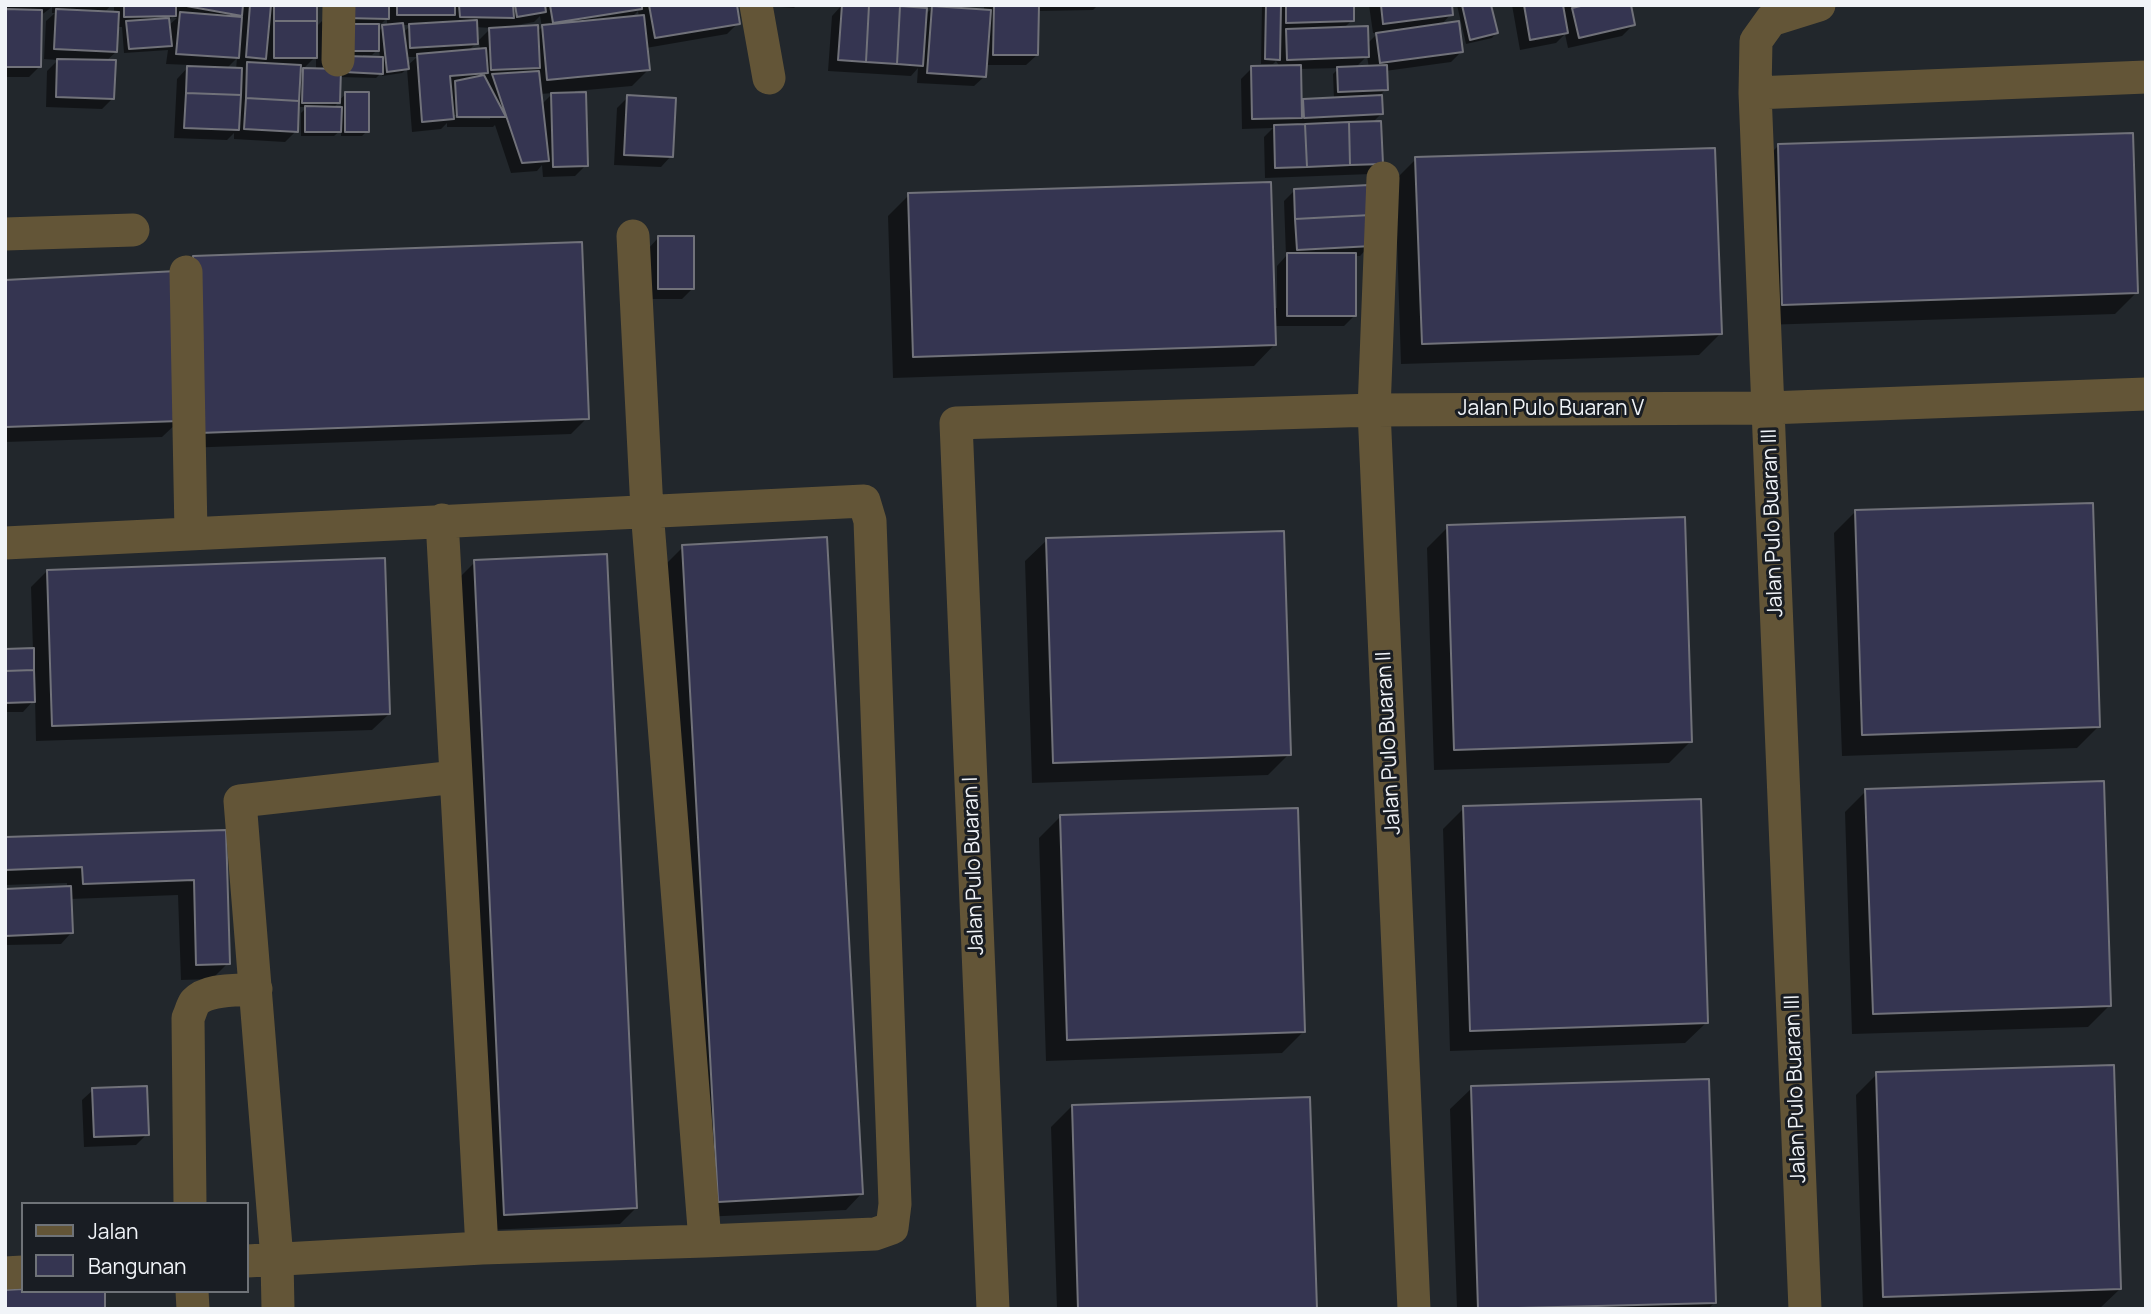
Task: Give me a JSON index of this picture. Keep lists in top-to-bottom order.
{
  "streets": {
    "street": [
      "Jalan Pulo Buaran V",
      "Jalan Pulo Buaran III",
      "Jalan Pulo Buaran II",
      "Jalan Pulo Buaran I"
    ]
  },
  "crossings": [
    ["Jalan Pulo Buaran V", "Jalan Pulo Buaran III"],
    ["Jalan Pulo Buaran V", "Jalan Pulo Buaran II"],
    ["Jalan Pulo Buaran V", "Jalan Pulo Buaran I"]
  ],
  "legend": ["Jalan", "Bangunan"]
}
